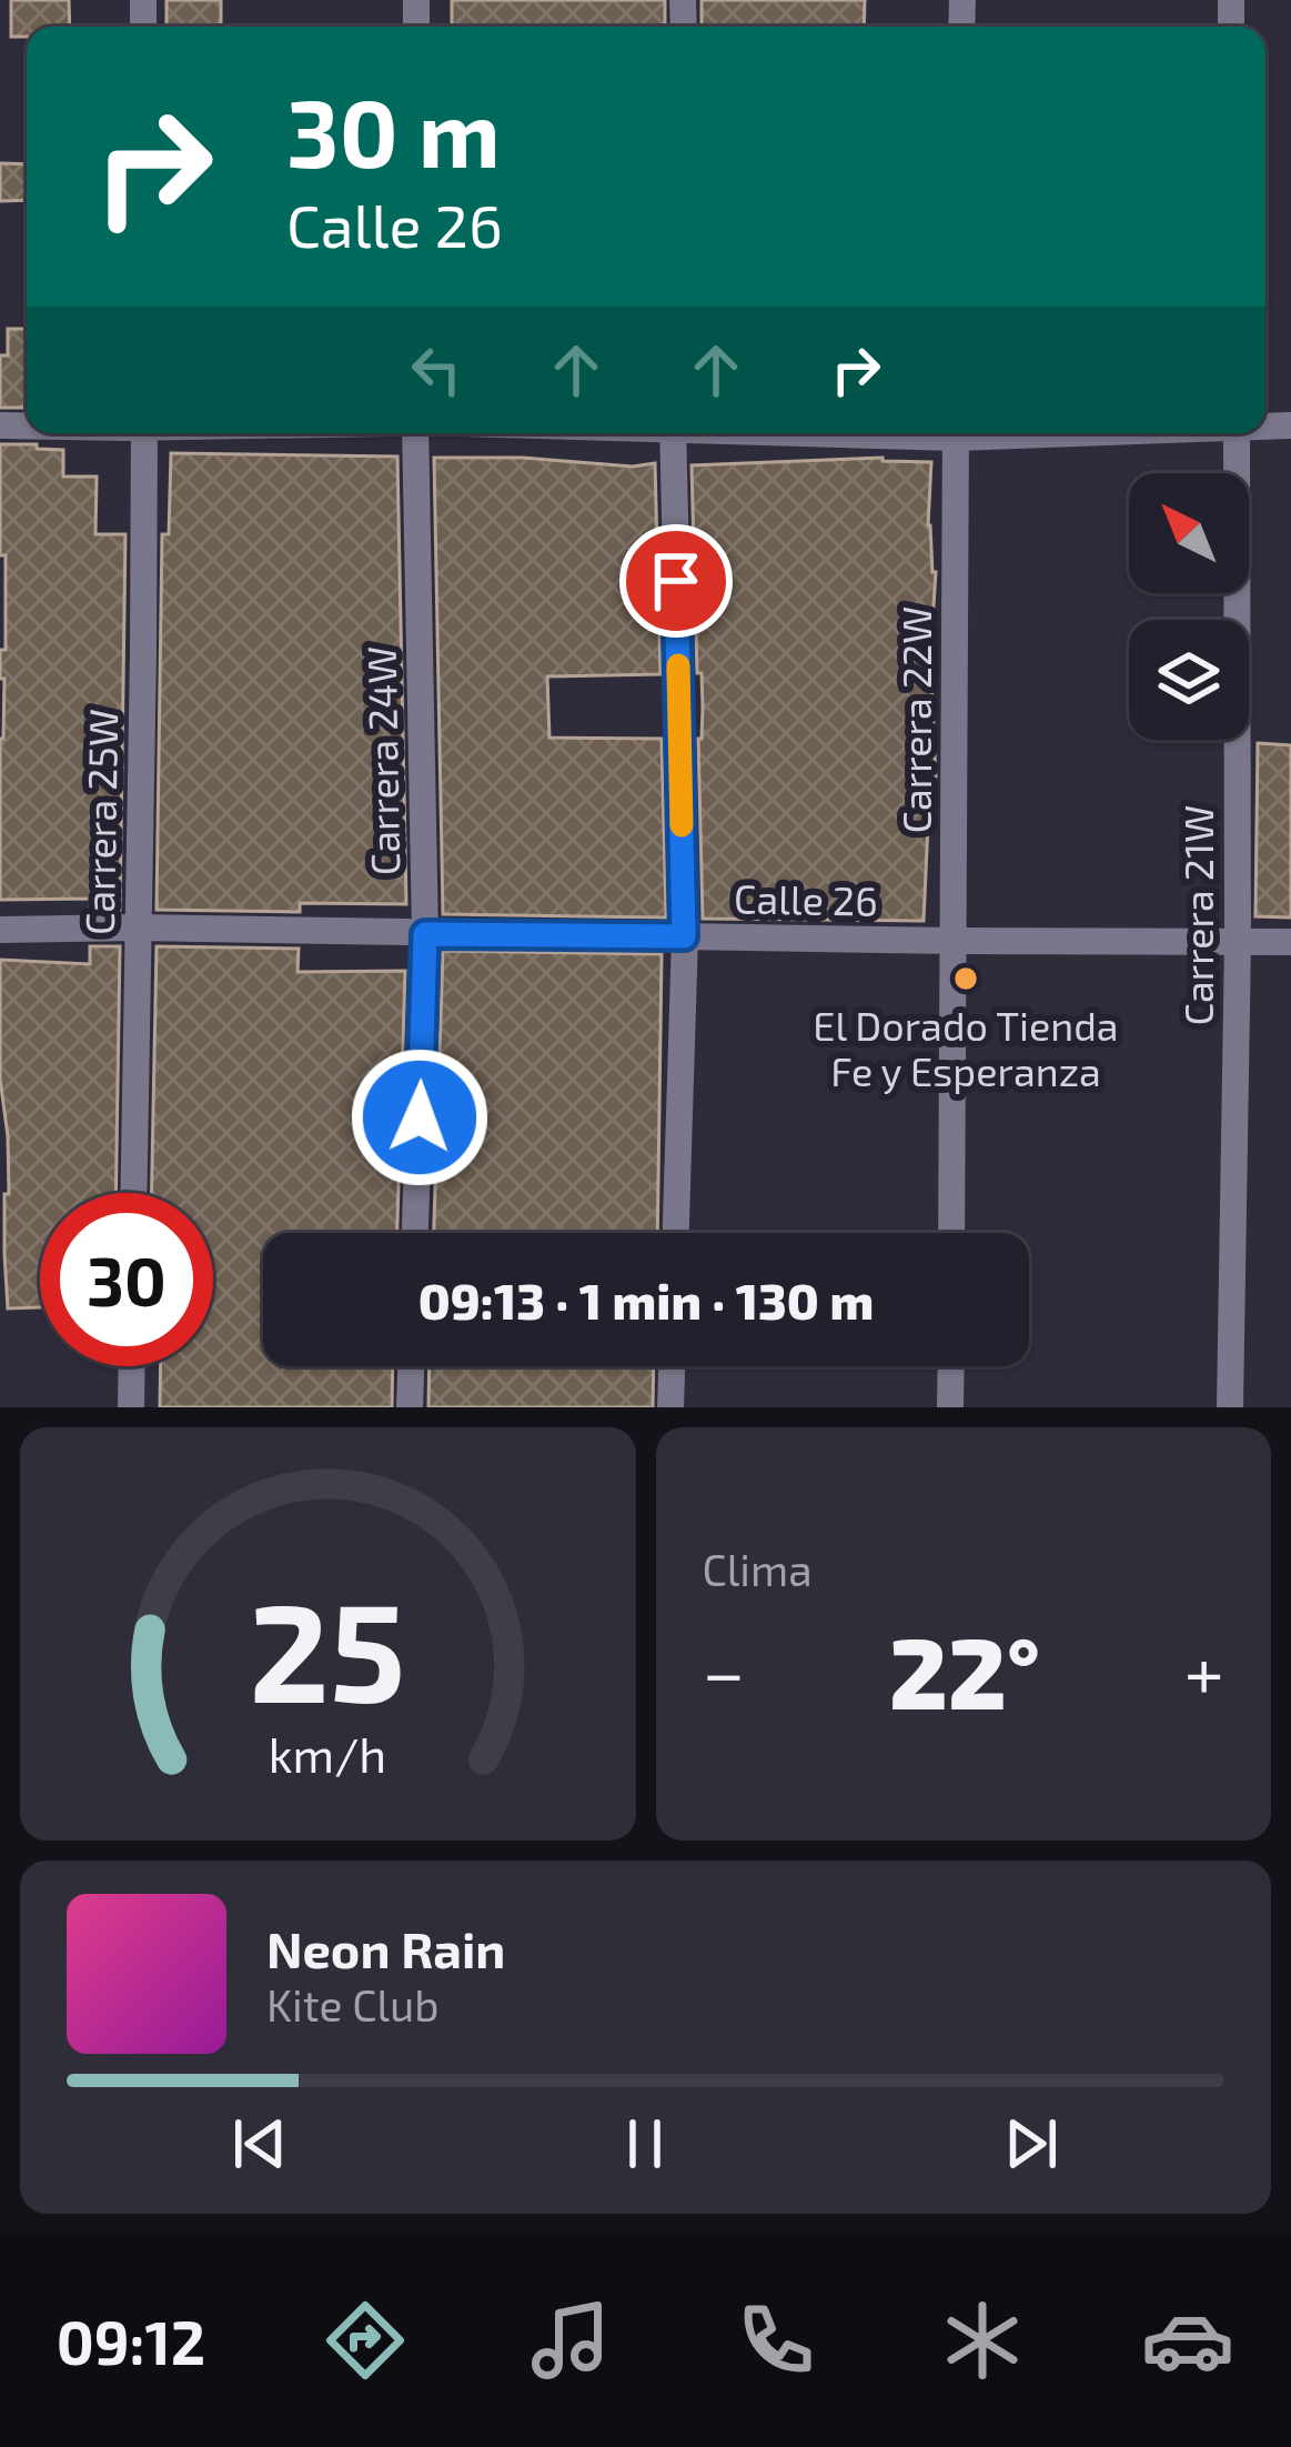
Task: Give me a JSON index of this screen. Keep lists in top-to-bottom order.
{
  "streets": {
    "street": [
      "Carrera 22W",
      "Carrera 24W",
      "Carrera 25W",
      "Calle 26",
      "Carrera 21W"
    ]
  },
  "crossings": [
    ["Carrera 22W", "Calle 26"],
    ["Carrera 24W", "Calle 26"],
    ["Carrera 25W", "Calle 26"],
    ["Calle 26", "Carrera 21W"]
  ],
  "places": ["El Dorado Tienda Fe y Esperanza"],
  "north": "top left",
  "page": {
    "turn": ["30 m", "Calle 26"],
    "limit": "30",
    "trip": "09:13 · 1 min · 130 m",
    "tile": "Clima",
    "heat": ["−", "22°", "+"],
    "song": ["Neon Rain", "Kite Club"],
    "tabs": "09:12",
    "gauge": ["25", "km/h"]
  }
}
